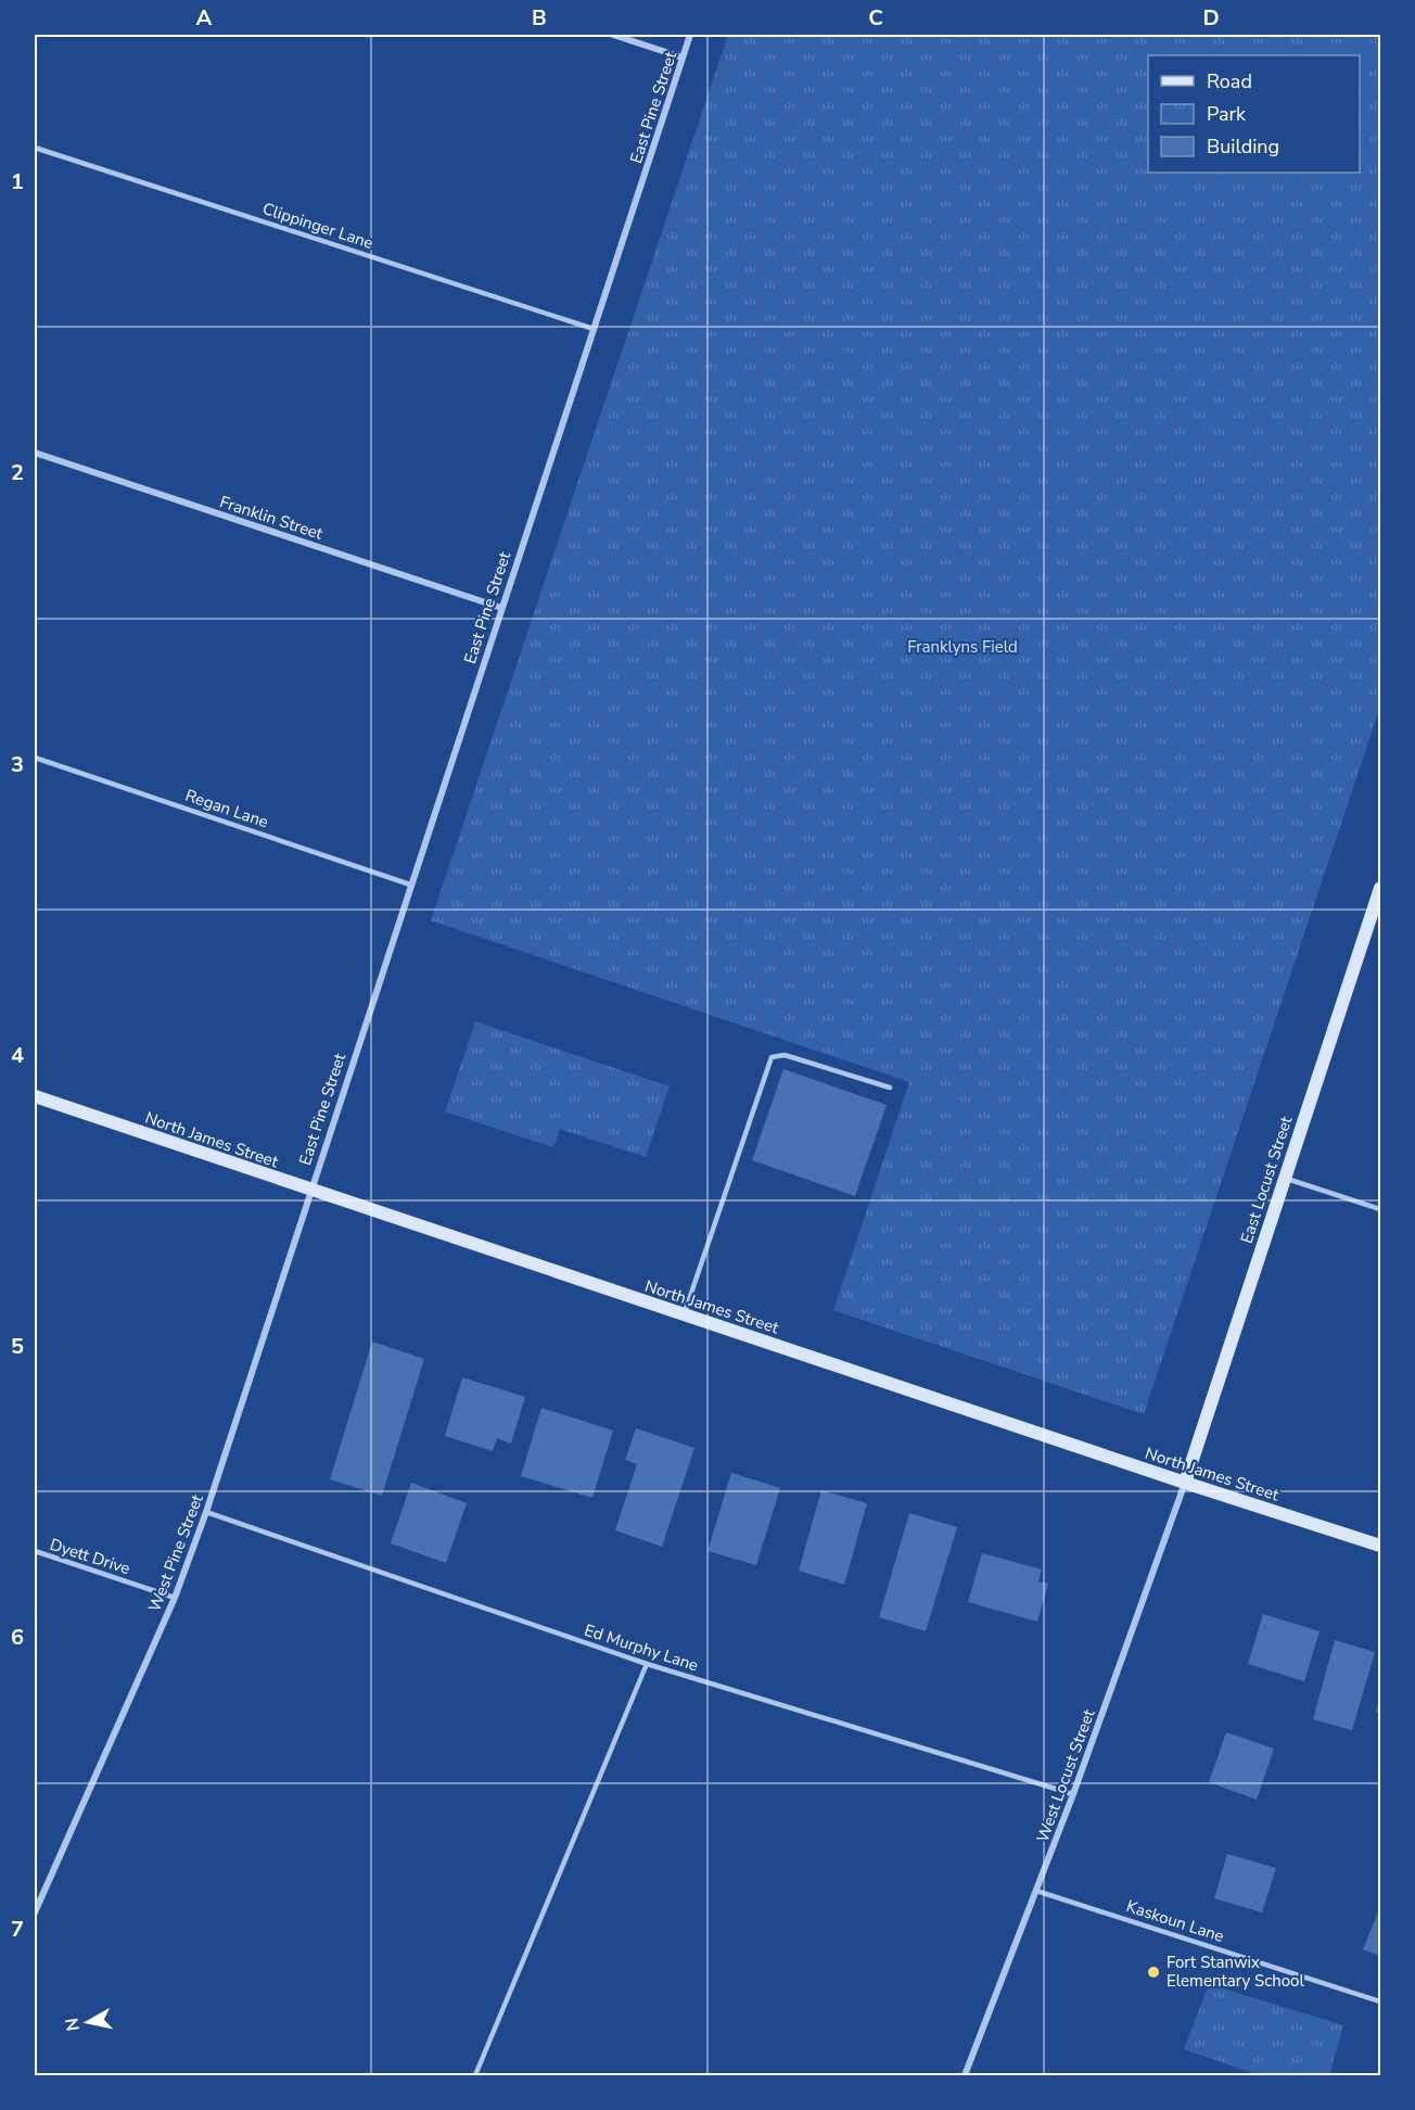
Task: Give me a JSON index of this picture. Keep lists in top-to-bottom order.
{
  "streets": {
    "street": [
      "East Pine Street",
      "Franklin Street",
      "North James Street",
      "East Locust Street",
      "West Pine Street",
      "West Locust Street"
    ],
    "lane": [
      "Clippinger Lane",
      "Regan Lane",
      "Dyett Drive",
      "Ed Murphy Lane",
      "Kaskoun Lane"
    ]
  },
  "crossings": [
    ["East Pine Street", "Clippinger Lane"],
    ["East Pine Street", "Franklin Street"],
    ["East Pine Street", "Regan Lane"],
    ["East Pine Street", "North James Street"],
    ["East Pine Street", "West Pine Street"],
    ["North James Street", "East Locust Street"],
    ["North James Street", "West Pine Street"],
    ["North James Street", "West Locust Street"],
    ["East Locust Street", "West Locust Street"],
    ["West Pine Street", "Dyett Drive"],
    ["West Pine Street", "Ed Murphy Lane"],
    ["Ed Murphy Lane", "West Locust Street"],
    ["West Locust Street", "Kaskoun Lane"]
  ],
  "parks": ["Franklyns Field"],
  "places": ["Fort Stanwix Elementary School"],
  "legend": ["Road", "Park", "Building"],
  "north": "left",
  "grid": {
    "columns": [
      "A",
      "B",
      "C",
      "D"
    ],
    "rows": [
      "1",
      "2",
      "3",
      "4",
      "5",
      "6",
      "7"
    ]
  }
}
